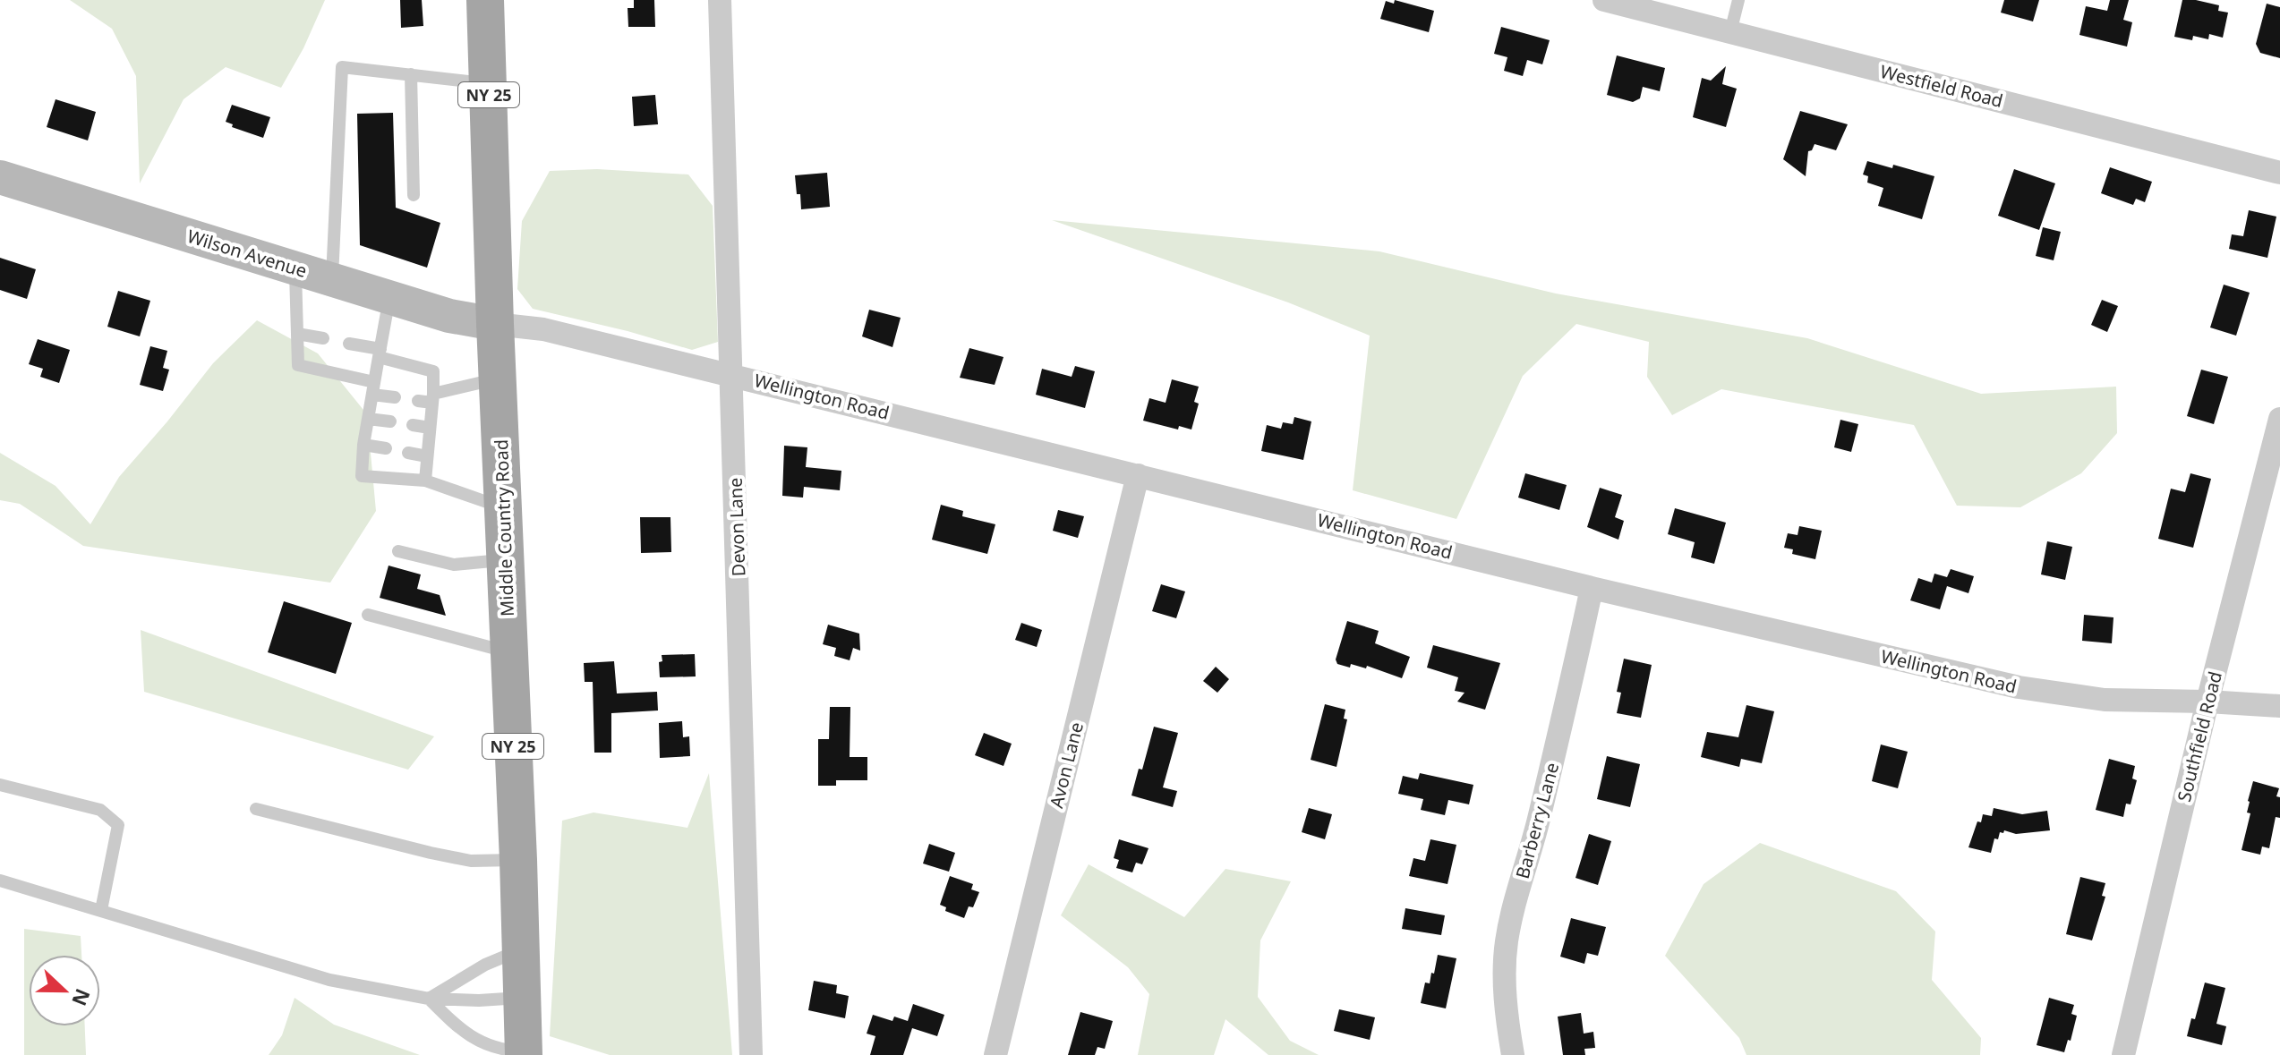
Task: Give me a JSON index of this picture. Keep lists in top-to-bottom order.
{
  "streets": {
    "main road": ["NY 25", "Middle Country Road"],
    "street": [
      "Westfield Road",
      "Wilson Avenue",
      "Wellington Road",
      "Devon Lane",
      "Southfield Road",
      "Avon Lane",
      "Barberry Lane"
    ]
  },
  "crossings": [
    ["Wilson Avenue", "Wellington Road"],
    ["Wilson Avenue", "Middle Country Road"],
    ["Wellington Road", "Devon Lane"],
    ["Wellington Road", "Middle Country Road"],
    ["Wellington Road", "Southfield Road"],
    ["Wellington Road", "Avon Lane"],
    ["Wellington Road", "Barberry Lane"]
  ],
  "north": "right"
}
